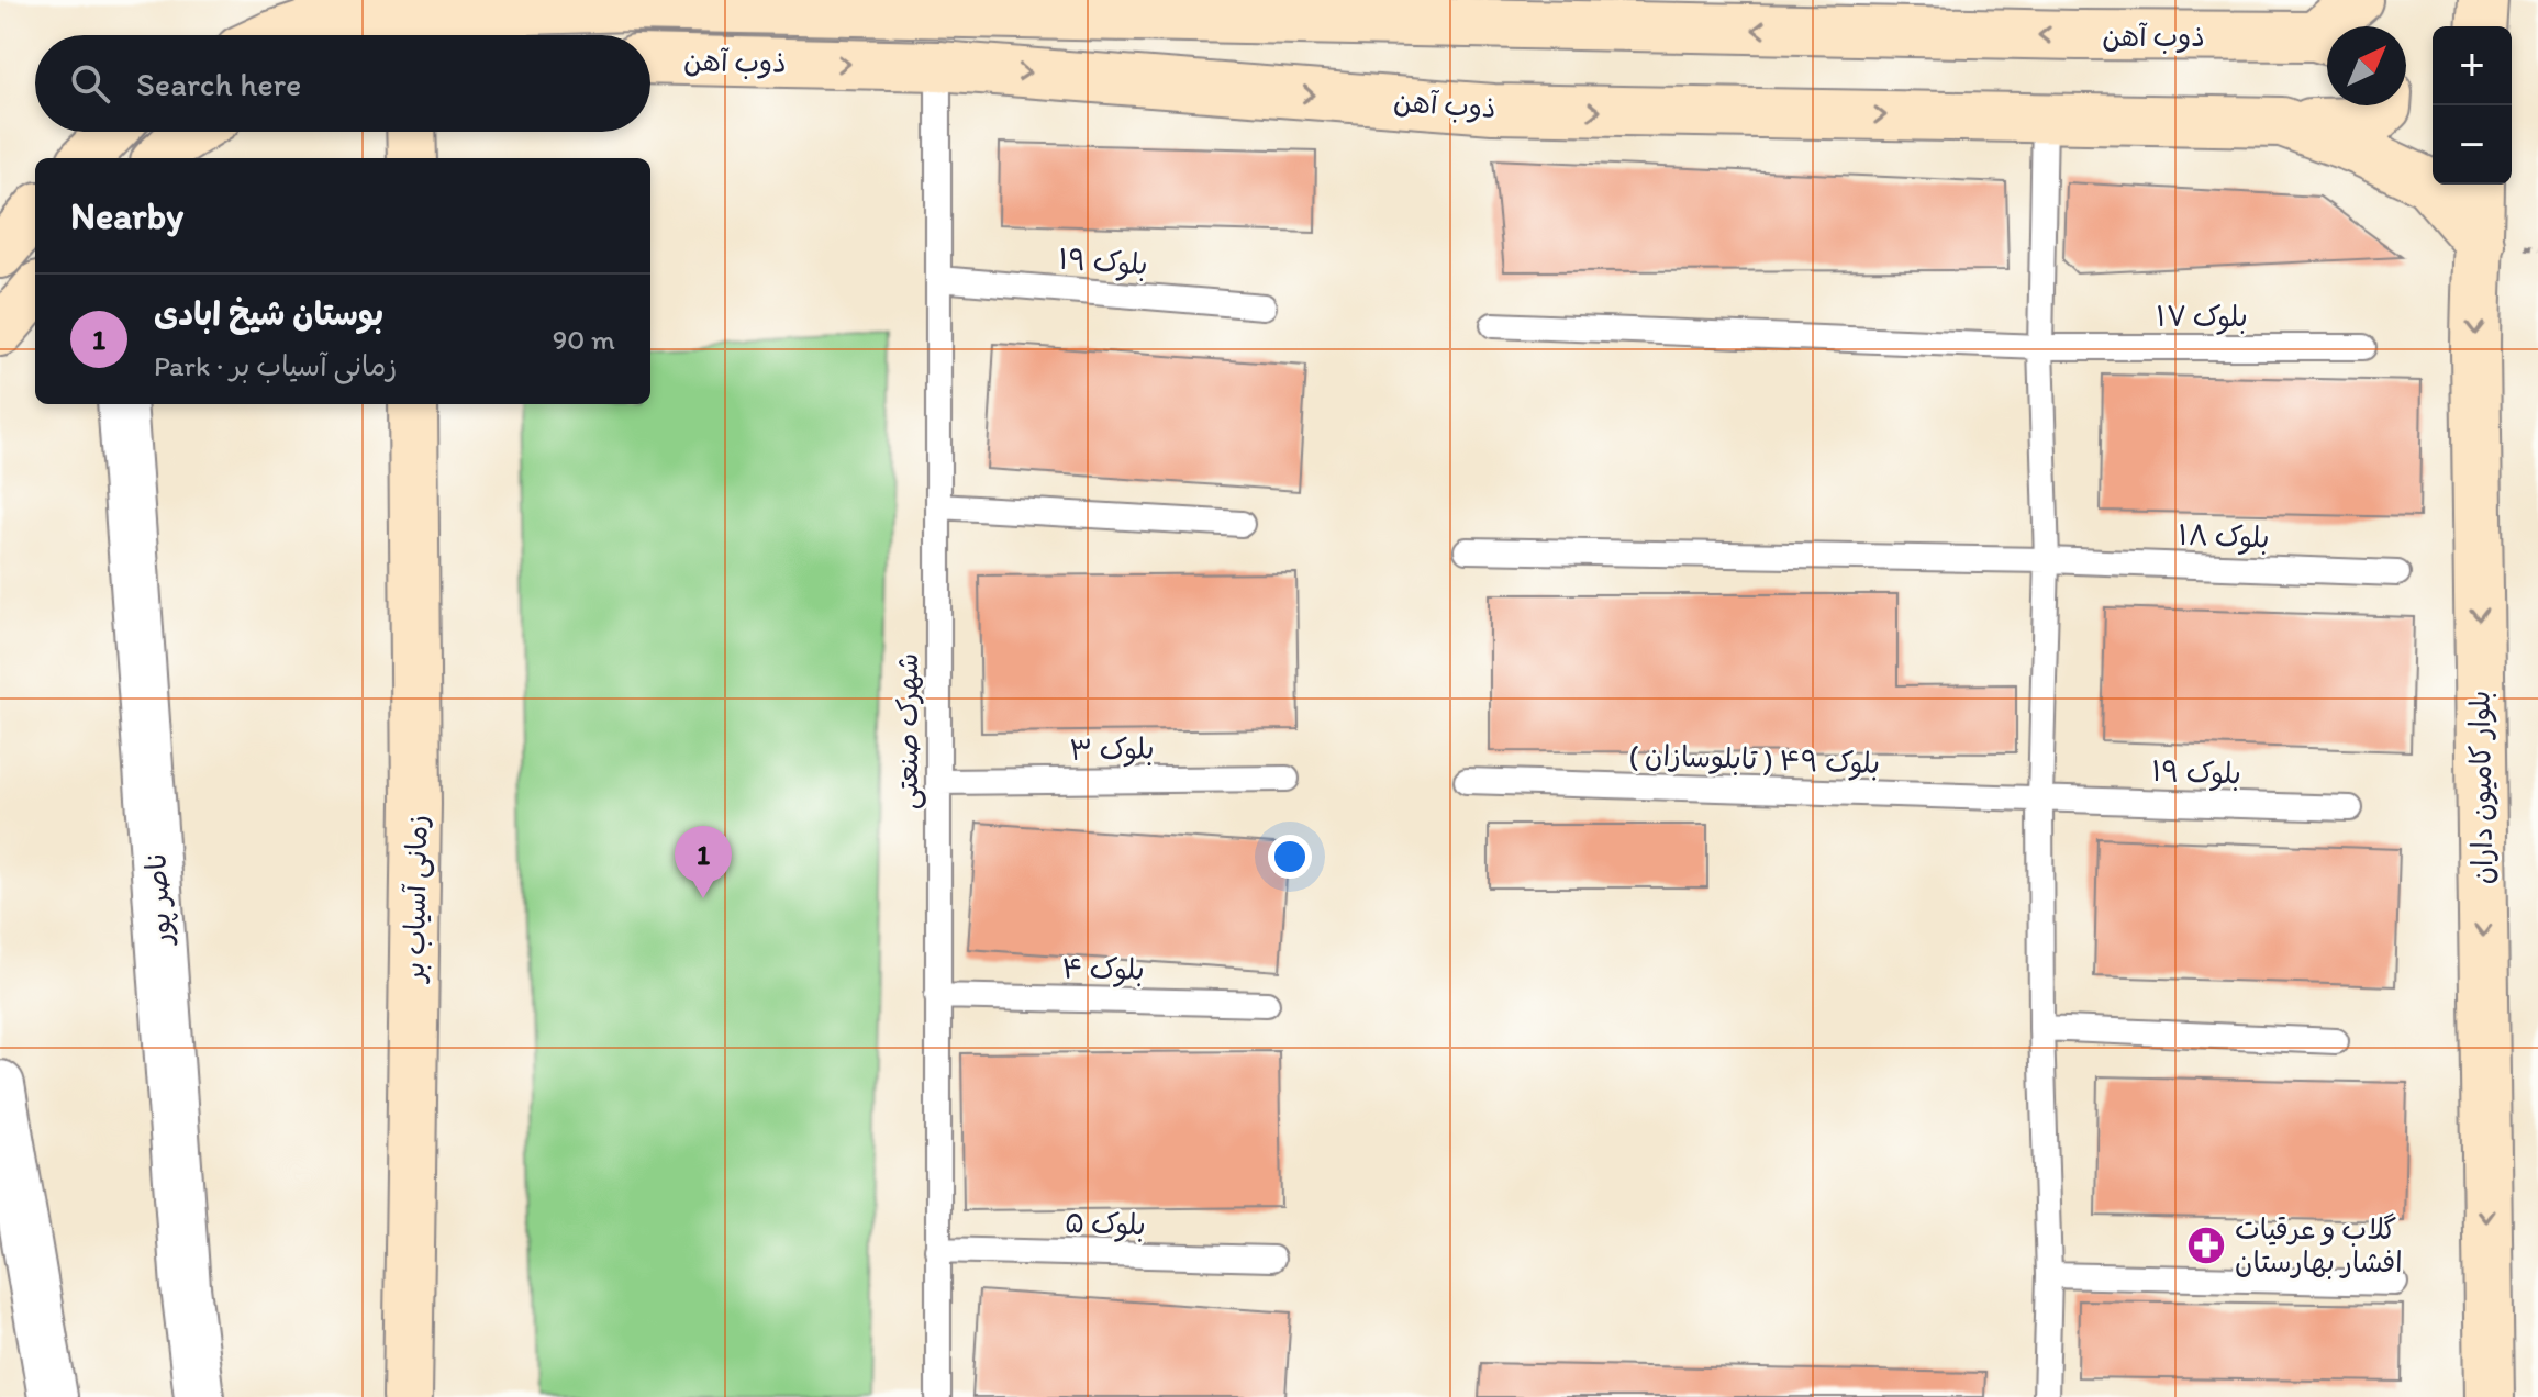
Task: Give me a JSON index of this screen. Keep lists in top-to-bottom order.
{
  "streets": {
    "main road": ["ذوب آهن", "بلوار کامیون داران", "زمانی آسیاب بر"],
    "street": ["ناصر پور"],
    "lane": [
      "بلوک ۱۹",
      "بلوک ۱۷",
      "بلوک ۱۸",
      "شهرک صنعتی",
      "بلوک ۳",
      "بلوک ۴۹ ( تابلوسازان )",
      "بلوک ۴",
      "بلوک ۵"
    ]
  },
  "crossings": [
    ["ذوب آهن", "شهرک صنعتی"],
    ["ذوب آهن", "بلوار کامیون داران"],
    ["بلوک ۱۹", "شهرک صنعتی"],
    ["بلوک ۱۹", "بلوک ۴۹ ( تابلوسازان )"],
    ["شهرک صنعتی", "بلوک ۳"],
    ["شهرک صنعتی", "بلوک ۴"],
    ["شهرک صنعتی", "بلوک ۵"]
  ],
  "one_way": ["بلوار کامیون داران"],
  "places": {
    "pharmacy": ["گلاب و عرقیات افشار بهارستان"]
  },
  "north": "top right",
  "page": {
    "map_buttons": ["+", "−"],
    "search": "Search here",
    "heading": "Nearby",
    "list": [
      {
        "mark": "1",
        "name": "بوستان شیخ ابادی",
        "note": "Park · زمانی آسیاب بر",
        "value": "90 m"
      }
    ],
    "pins": "1"
  }
}
